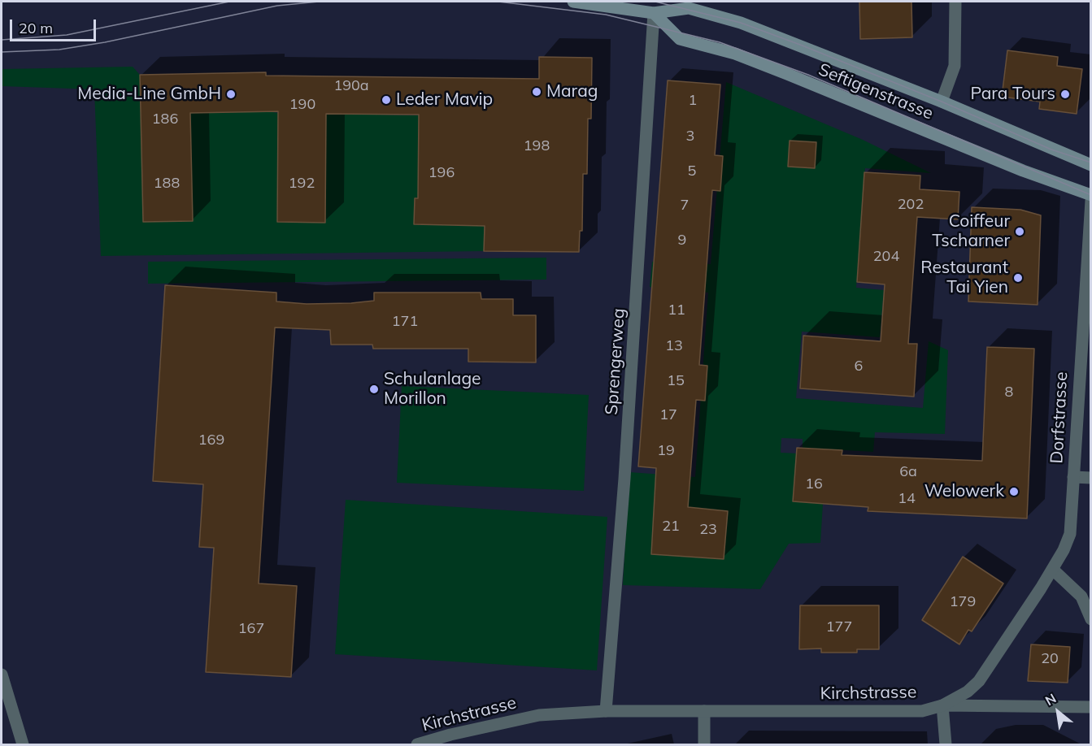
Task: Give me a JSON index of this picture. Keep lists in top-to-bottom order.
{
  "streets": {
    "main road": ["Seftigenstrasse"],
    "street": ["Sprengerweg", "Dorfstrasse", "Kirchstrasse"]
  },
  "crossings": [
    ["Seftigenstrasse", "Sprengerweg"],
    ["Sprengerweg", "Kirchstrasse"],
    ["Dorfstrasse", "Kirchstrasse"]
  ],
  "places": [
    "Marag",
    "Media-Line GmbH",
    "Para Tours",
    "Leder Mavip",
    "Coiffeur Tscharner",
    "Restaurant Tai Yien",
    "Schulanlage Morillon",
    "Welowerk"
  ],
  "house_numbers": [
    "190a",
    "1",
    "190",
    "186",
    "3",
    "198",
    "5",
    "196",
    "188",
    "192",
    "202",
    "7",
    "9",
    "204",
    "11",
    "171",
    "13",
    "6",
    "15",
    "8",
    "17",
    "169",
    "19",
    "6a",
    "16",
    "14",
    "21",
    "23",
    "179",
    "177",
    "167",
    "20"
  ],
  "scale_bar": "20 m",
  "north": "top left"
}
